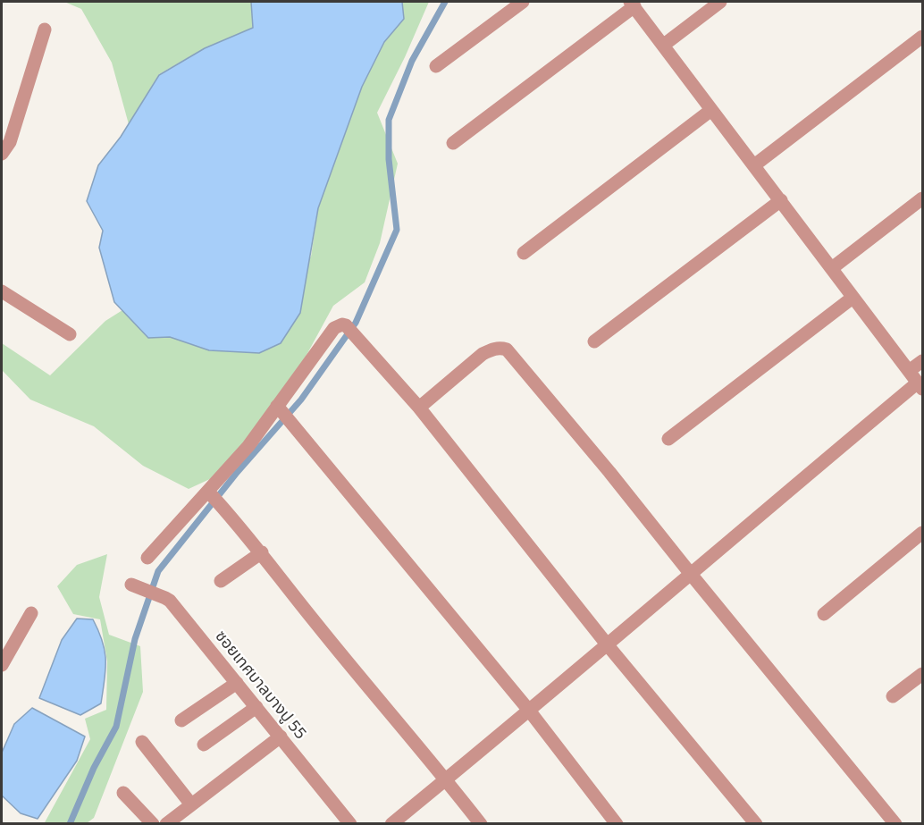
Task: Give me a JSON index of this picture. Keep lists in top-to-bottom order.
{
  "streets": {
    "street": ["ซอยเทศบาลบางปู 55"]
  }
}
